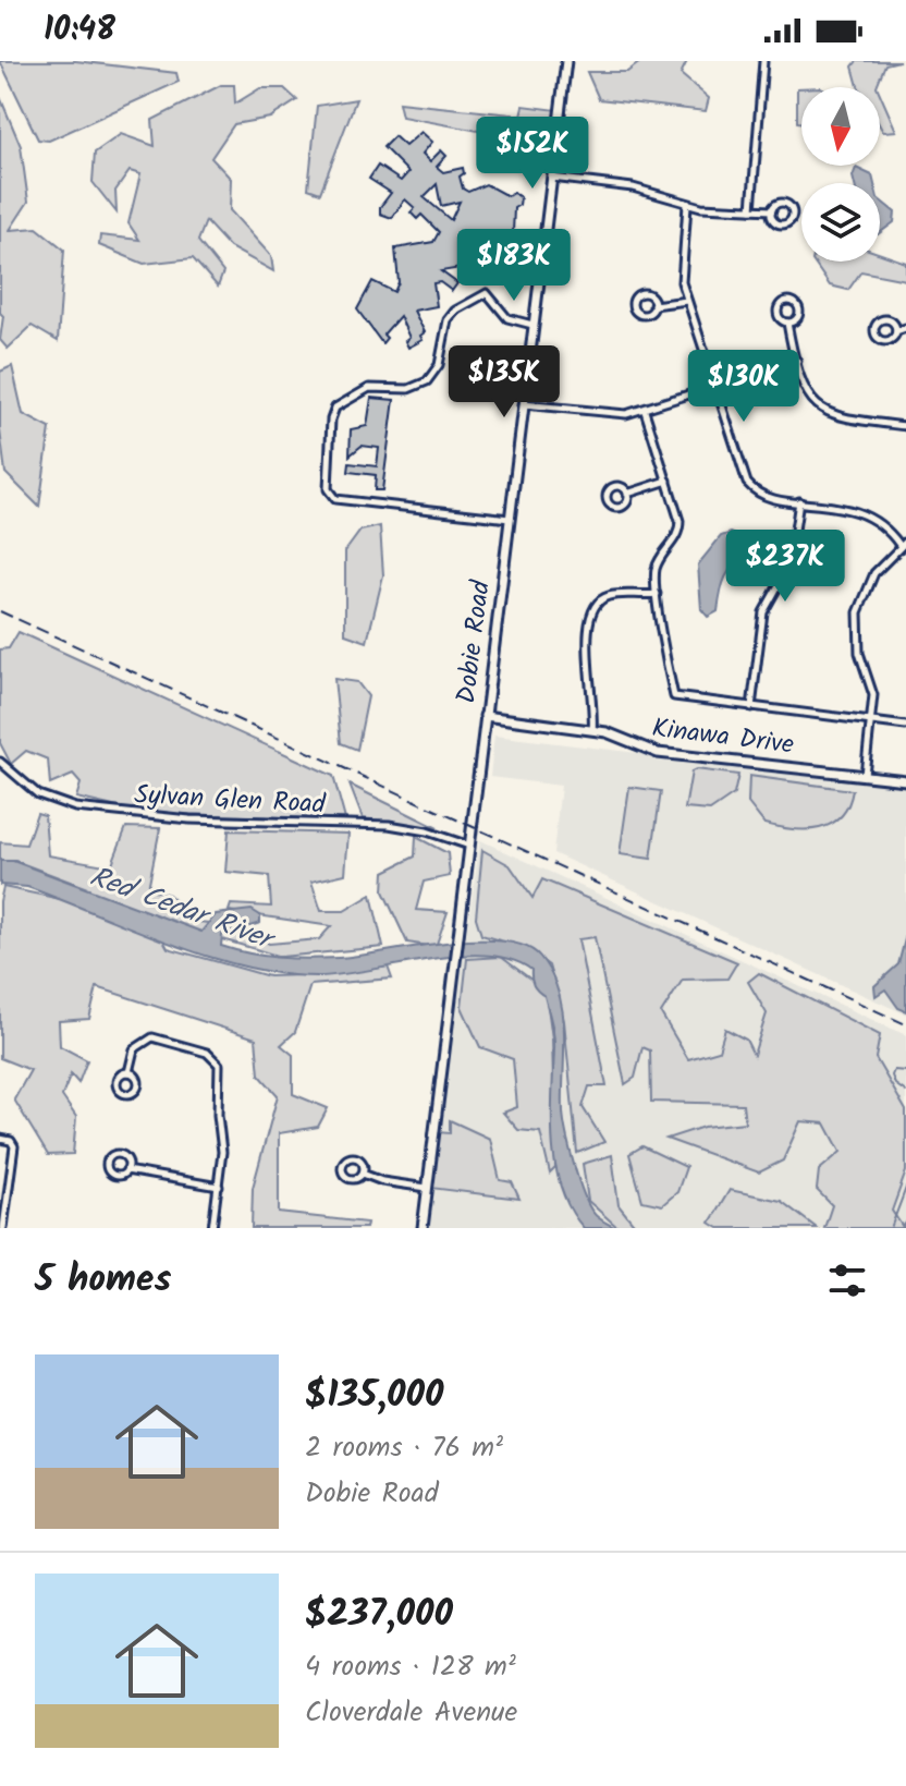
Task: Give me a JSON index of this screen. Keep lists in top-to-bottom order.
{
  "streets": {
    "street": ["Dobie Road", "Kinawa Drive", "Sylvan Glen Road"]
  },
  "crossings": [
    ["Dobie Road", "Kinawa Drive"],
    ["Dobie Road", "Sylvan Glen Road"]
  ],
  "water": ["Red Cedar River"],
  "north": "bottom",
  "page": {
    "status": "10:48",
    "price": [
      "$152K",
      "$183K",
      "$135K",
      "$130K",
      "$237K"
    ],
    "heading": "5 homes",
    "list": [
      {
        "name": "$135,000",
        "note": "2 rooms · 76 m² · Dobie Road"
      },
      {
        "name": "$237,000",
        "note": "4 rooms · 128 m² · Cloverdale Avenue"
      }
    ]
  }
}
